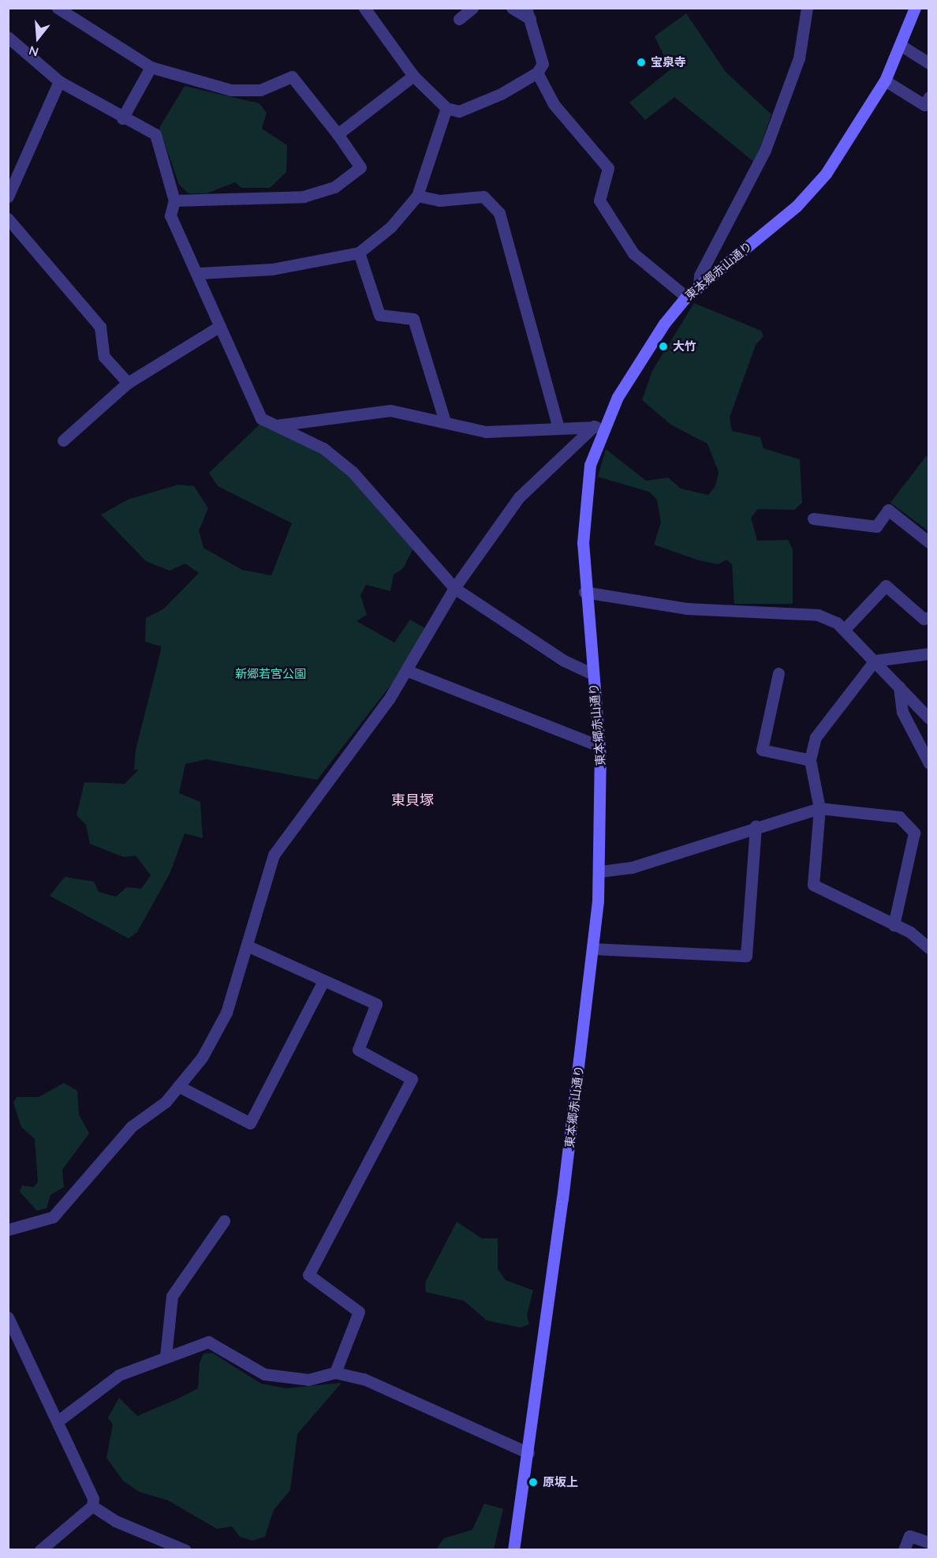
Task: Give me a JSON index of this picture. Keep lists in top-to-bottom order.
{
  "streets": {
    "street": ["東本郷赤山通り"]
  },
  "districts": ["東貝塚"],
  "parks": ["新郷若宮公園"],
  "places": ["宝泉寺", "大竹", "原坂上"],
  "north": "bottom"
}
